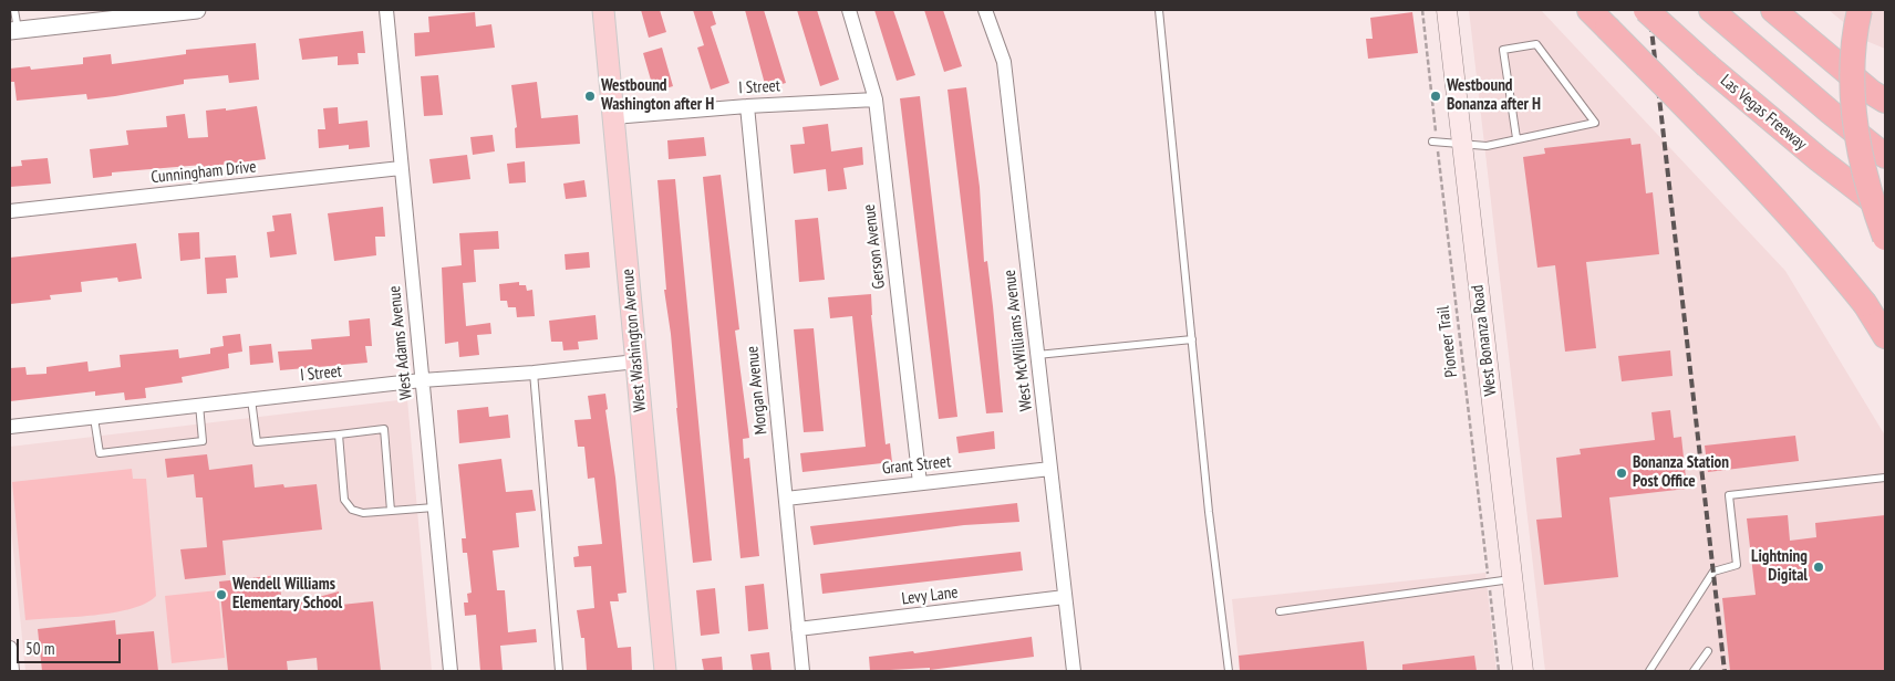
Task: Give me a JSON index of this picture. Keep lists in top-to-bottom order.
{
  "streets": {
    "highway": ["Las Vegas Freeway"],
    "main road": ["West Washington Avenue", "West Bonanza Road"],
    "street": [
      "I Street",
      "Cunningham Drive",
      "Gerson Avenue",
      "West McWilliams Avenue",
      "West Adams Avenue",
      "Morgan Avenue",
      "Grant Street",
      "Levy Lane"
    ],
    "path": ["Pioneer Trail"]
  },
  "crossings": [
    ["I Street", "Gerson Avenue"],
    ["I Street", "West Washington Avenue"],
    ["I Street", "West Adams Avenue"],
    ["I Street", "Morgan Avenue"],
    ["Cunningham Drive", "West Adams Avenue"],
    ["Gerson Avenue", "Grant Street"],
    ["West McWilliams Avenue", "Grant Street"],
    ["West McWilliams Avenue", "Levy Lane"],
    ["Morgan Avenue", "Grant Street"],
    ["Morgan Avenue", "Levy Lane"]
  ],
  "places": [
    "Westbound Washington after H",
    "Westbound Bonanza after H",
    "Bonanza Station Post Office",
    "Lightning Digital",
    "Wendell Williams Elementary School"
  ],
  "scale_bar": "50 m"
}
